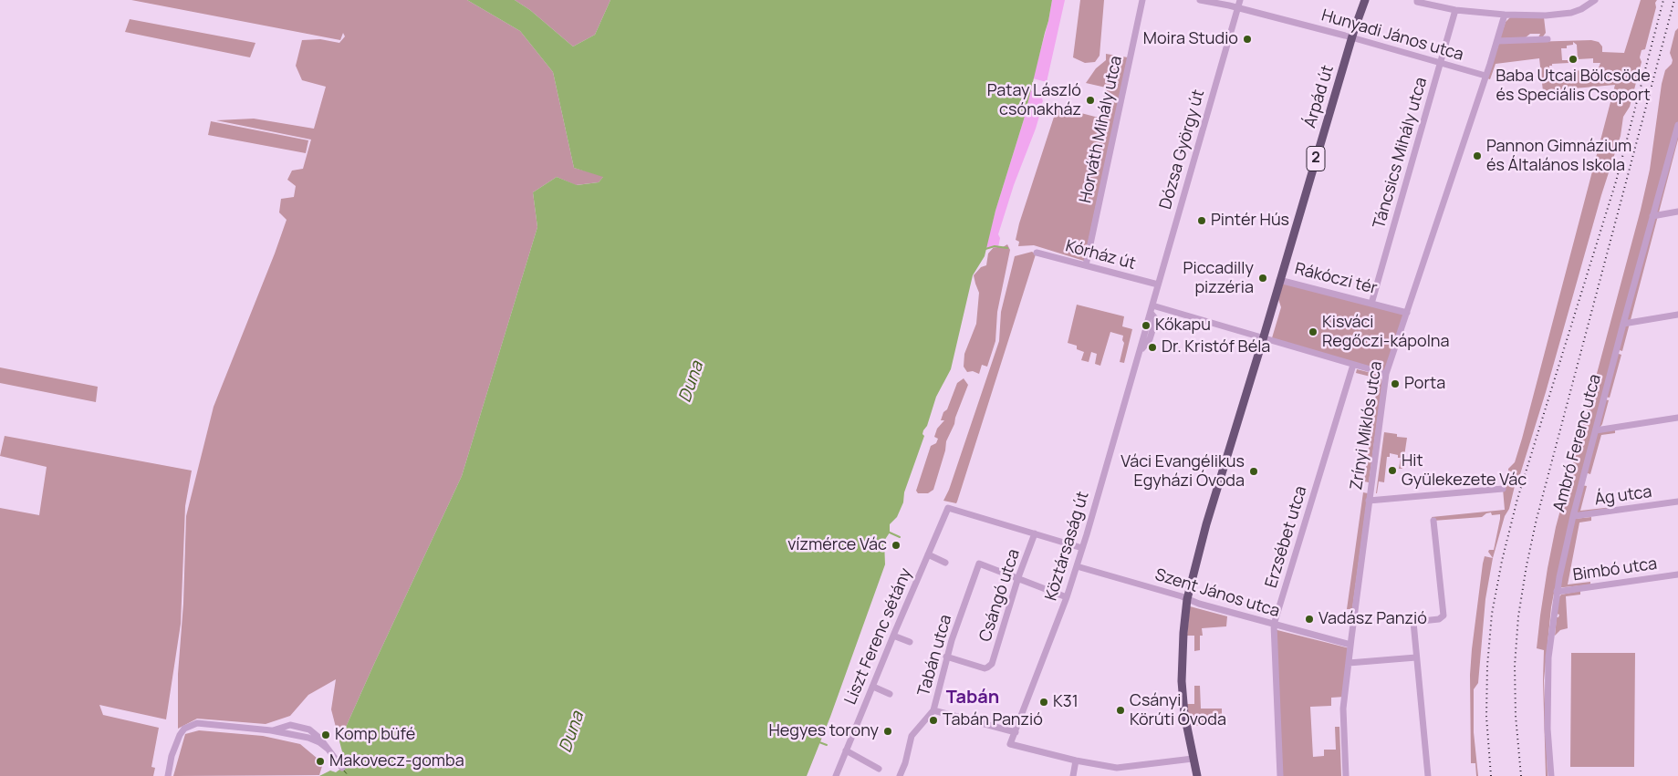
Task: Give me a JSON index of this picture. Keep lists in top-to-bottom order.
{
  "streets": {
    "main road": ["Árpád út", "2", "Rákóczi tér"],
    "street": [
      "Hunyadi János utca",
      "Horváth Mihály utca",
      "Dózsa György út",
      "Táncsics Mihály utca",
      "Kórház út",
      "Zrínyi Miklós utca",
      "Ambró Ferenc utca",
      "Ág utca",
      "Erzsébet utca",
      "Köztársaság út",
      "Bimbó utca",
      "Szent János utca",
      "Csángó utca",
      "Liszt Ferenc sétány",
      "Tabán utca"
    ]
  },
  "crossings": [
    ["Hunyadi János utca", "Árpád út"],
    ["Hunyadi János utca", "Dózsa György út"],
    ["Hunyadi János utca", "Táncsics Mihály utca"],
    ["Hunyadi János utca", "Zrínyi Miklós utca"],
    ["Árpád út", "Rákóczi tér"],
    ["Horváth Mihály utca", "Kórház út"],
    ["Dózsa György út", "Kórház út"],
    ["Dózsa György út", "Köztársaság út"],
    ["Táncsics Mihály utca", "Rákóczi tér"],
    ["2", "Rákóczi tér"],
    ["2", "Szent János utca"],
    ["Rákóczi tér", "Zrínyi Miklós utca"],
    ["Zrínyi Miklós utca", "Szent János utca"],
    ["Ambró Ferenc utca", "Ág utca"],
    ["Ambró Ferenc utca", "Bimbó utca"],
    ["Erzsébet utca", "Szent János utca"],
    ["Köztársaság út", "Szent János utca"],
    ["Csángó utca", "Liszt Ferenc sétány"],
    ["Csángó utca", "Tabán utca"]
  ],
  "districts": ["Tabán"],
  "water": ["Duna"],
  "places": [
    "Moira Studio",
    "Baba Utcai Bölcsöde és Speciális Csoport",
    "Patay László csónakház",
    "Pannon Gimnázium és Általános Iskola",
    "Pintér Hús",
    "Piccadilly pizzéria",
    "Kőkapu",
    "Kisváci Regőczi-kápolna",
    "Dr. Kristóf Béla",
    "Porta",
    "Hit Gyülekezete Vác",
    "Váci Evangélikus Egyházi Óvoda",
    "vízmérce Vác",
    "Vadász Panzió",
    "K31",
    "Csányi Körúti Óvoda",
    "Tabán Panzió",
    "Hegyes torony",
    "Komp büfé",
    "Makovecz-gomba"
  ]
}
